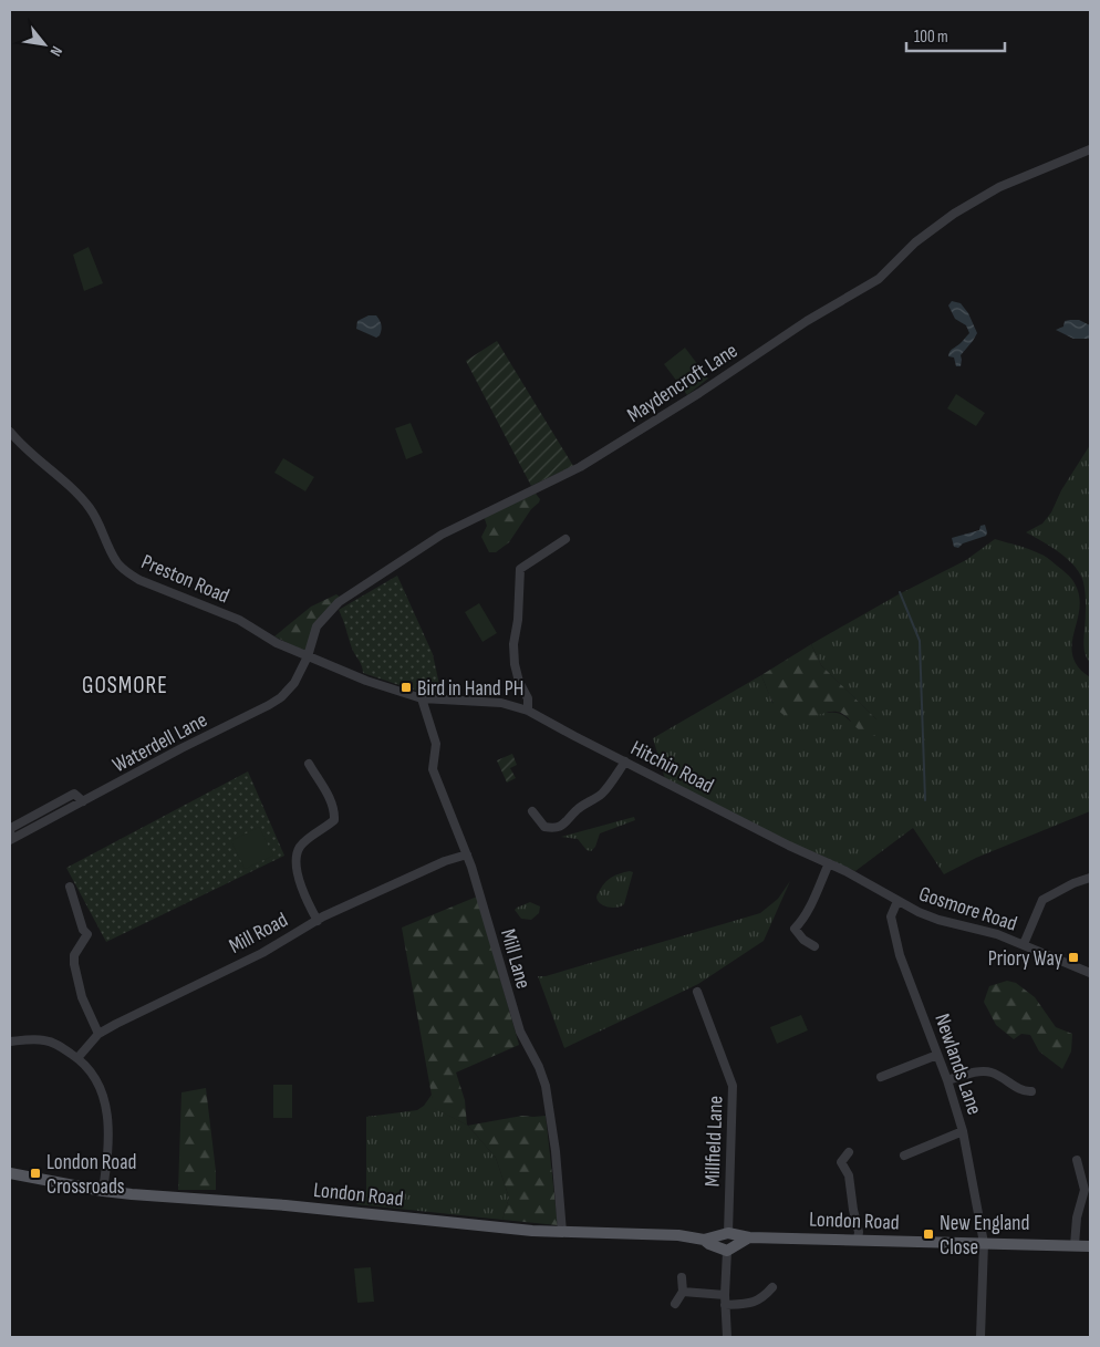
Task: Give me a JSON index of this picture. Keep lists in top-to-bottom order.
{
  "streets": {
    "main road": ["London Road"],
    "street": [
      "Maydencroft Lane",
      "Preston Road",
      "Waterdell Lane",
      "Hitchin Road",
      "Gosmore Road",
      "Mill Road",
      "Mill Lane",
      "Newlands Lane",
      "Millfield Lane"
    ]
  },
  "crossings": [
    ["Maydencroft Lane", "Preston Road"],
    ["Maydencroft Lane", "Waterdell Lane"],
    ["Preston Road", "Waterdell Lane"],
    ["Preston Road", "Hitchin Road"],
    ["Preston Road", "Mill Lane"],
    ["Hitchin Road", "Gosmore Road"],
    ["Hitchin Road", "Mill Lane"],
    ["Hitchin Road", "Newlands Lane"],
    ["Gosmore Road", "Newlands Lane"],
    ["Mill Road", "Mill Lane"],
    ["Mill Lane", "London Road"],
    ["Newlands Lane", "London Road"],
    ["Millfield Lane", "London Road"]
  ],
  "districts": ["GOSMORE"],
  "places": {
    "transit": [
      "Bird in Hand PH",
      "Priory Way",
      "London Road Crossroads",
      "New England Close"
    ]
  },
  "scale_bar": "100 m",
  "north": "bottom right"
}
